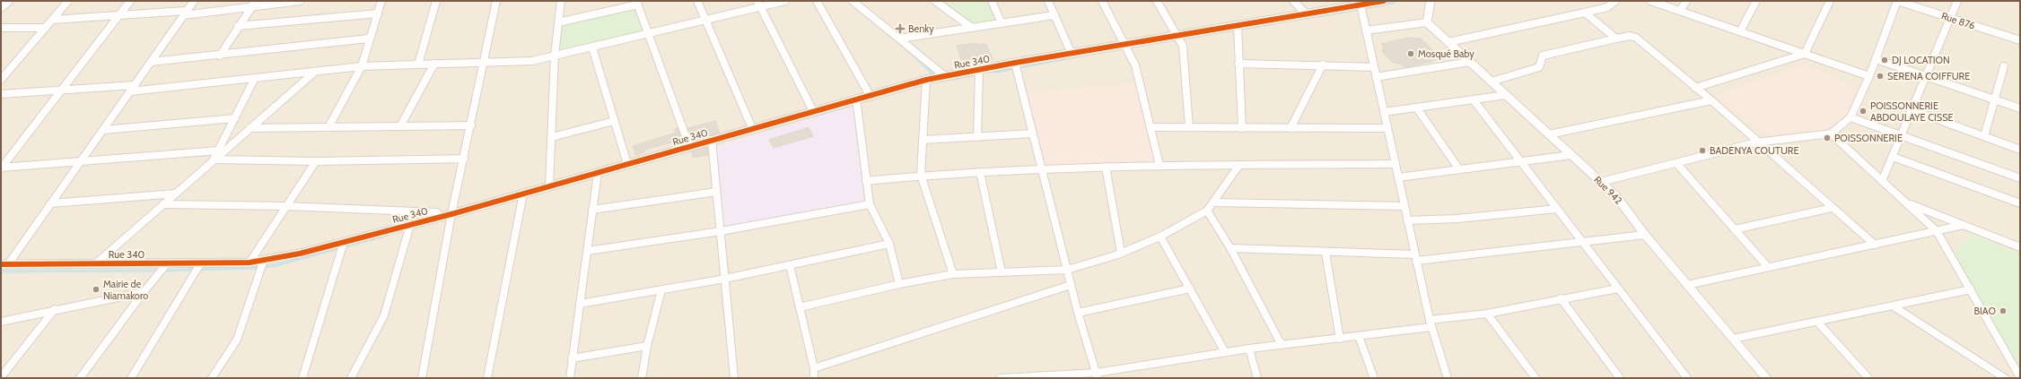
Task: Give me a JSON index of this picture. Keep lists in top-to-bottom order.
{
  "streets": {
    "street": ["Rue 876", "Rue 340", "Rue 942"]
  },
  "places": {
    "health": ["Benky"],
    "other": [
      "Mosqué Baby",
      "DJ LOCATION",
      "SERENA COIFFURE",
      "POISSONNERIE ABDOULAYE CISSE",
      "POISSONNERIE",
      "BADENYA COUTURE",
      "Mairie de Niamakoro",
      "BIAO"
    ]
  }
}
